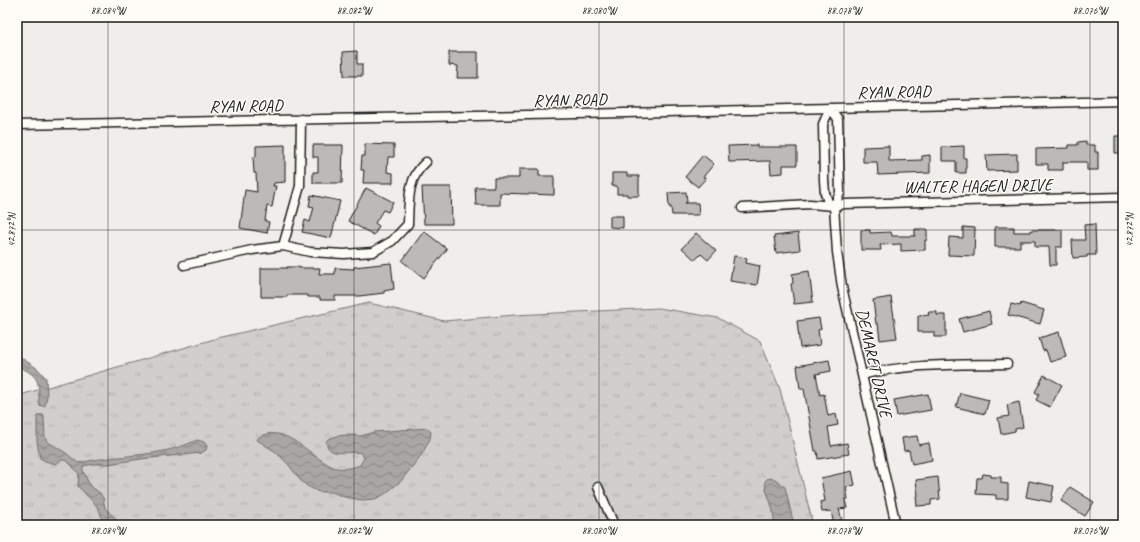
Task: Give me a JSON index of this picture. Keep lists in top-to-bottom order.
{
  "streets": {
    "street": ["RYAN ROAD", "WALTER HAGEN DRIVE", "DEMARET DRIVE"]
  },
  "crossings": [
    ["RYAN ROAD", "DEMARET DRIVE"],
    ["WALTER HAGEN DRIVE", "DEMARET DRIVE"]
  ],
  "coordinates": [
    "88.084°W",
    "88.082°W",
    "88.080°W",
    "88.078°W",
    "88.076°W",
    "42.872°N"
  ]
}
